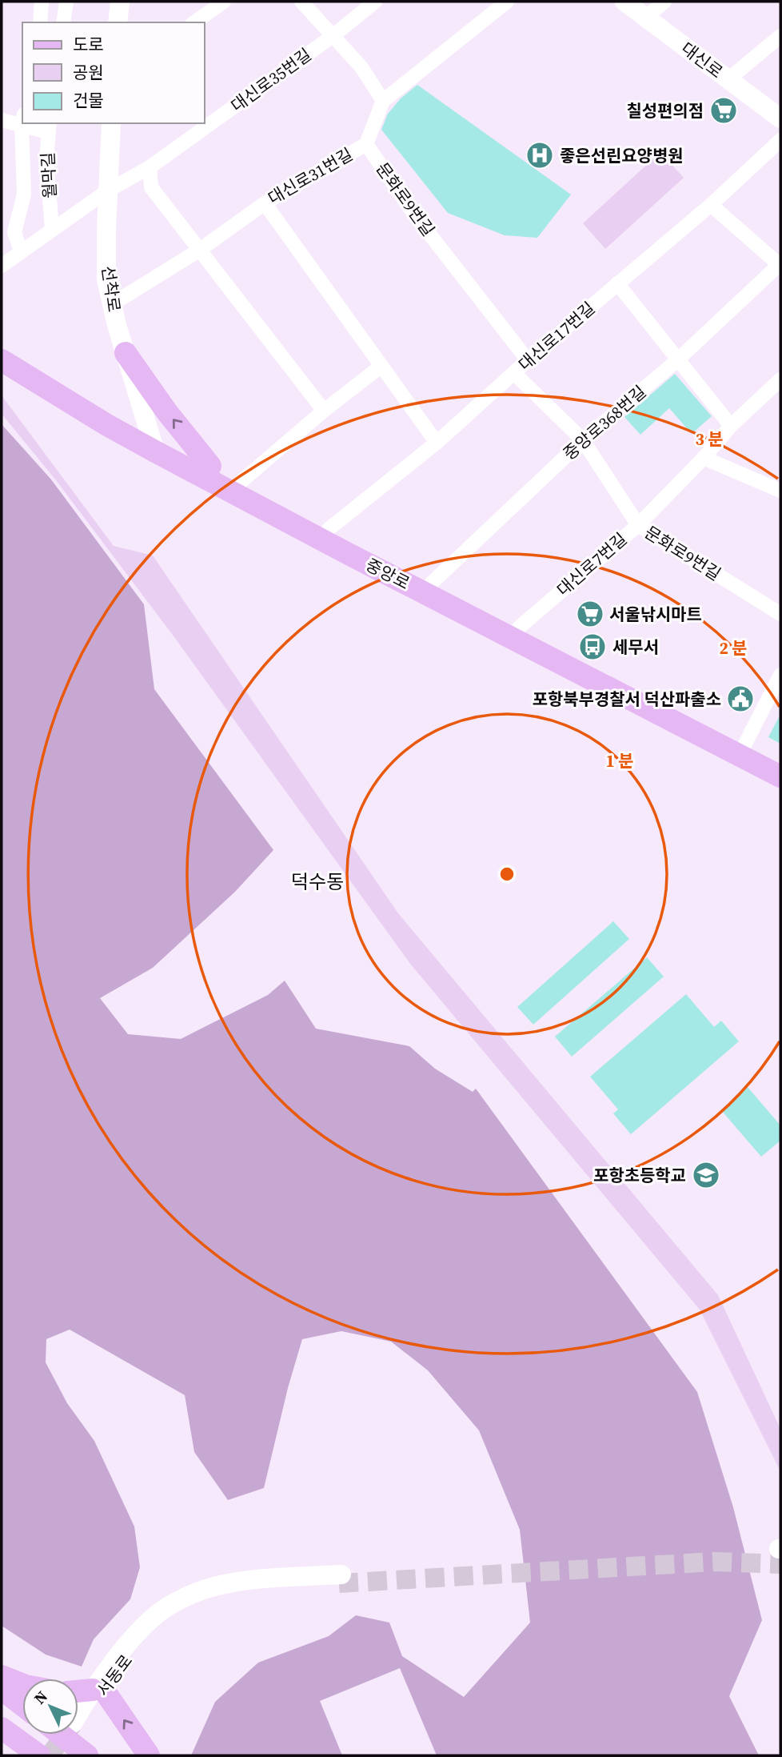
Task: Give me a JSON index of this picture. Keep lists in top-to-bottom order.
{
  "streets": {
    "main road": ["중앙로"],
    "street": [
      "대신로",
      "대신로35번길",
      "월막길",
      "대신로31번길",
      "문화로9번길",
      "선착로",
      "대신로17번길",
      "중앙로368번길",
      "대신로7번길",
      "서동로"
    ]
  },
  "crossings": [
    ["대신로35번길", "월막길"],
    ["대신로35번길", "선착로"],
    ["대신로31번길", "문화로9번길"],
    ["대신로31번길", "선착로"],
    ["문화로9번길", "대신로17번길"],
    ["문화로9번길", "중앙로368번길"],
    ["문화로9번길", "대신로7번길"],
    ["선착로", "중앙로"],
    ["대신로17번길", "중앙로"],
    ["중앙로368번길", "중앙로"],
    ["대신로7번길", "중앙로"]
  ],
  "districts": ["덕수동"],
  "places": {
    "supermarket": ["칠성편의점", "서울낚시마트"],
    "hospital": ["좋은선린요양병원"],
    "bus stop": ["세무서"],
    "public building": ["포항북부경찰서 덕산파출소"],
    "school or university": ["포항초등학교"]
  },
  "legend": ["도로", "공원", "건물"],
  "north": "top left",
  "rings": ["3 분", "2 분", "1 분"]
}
